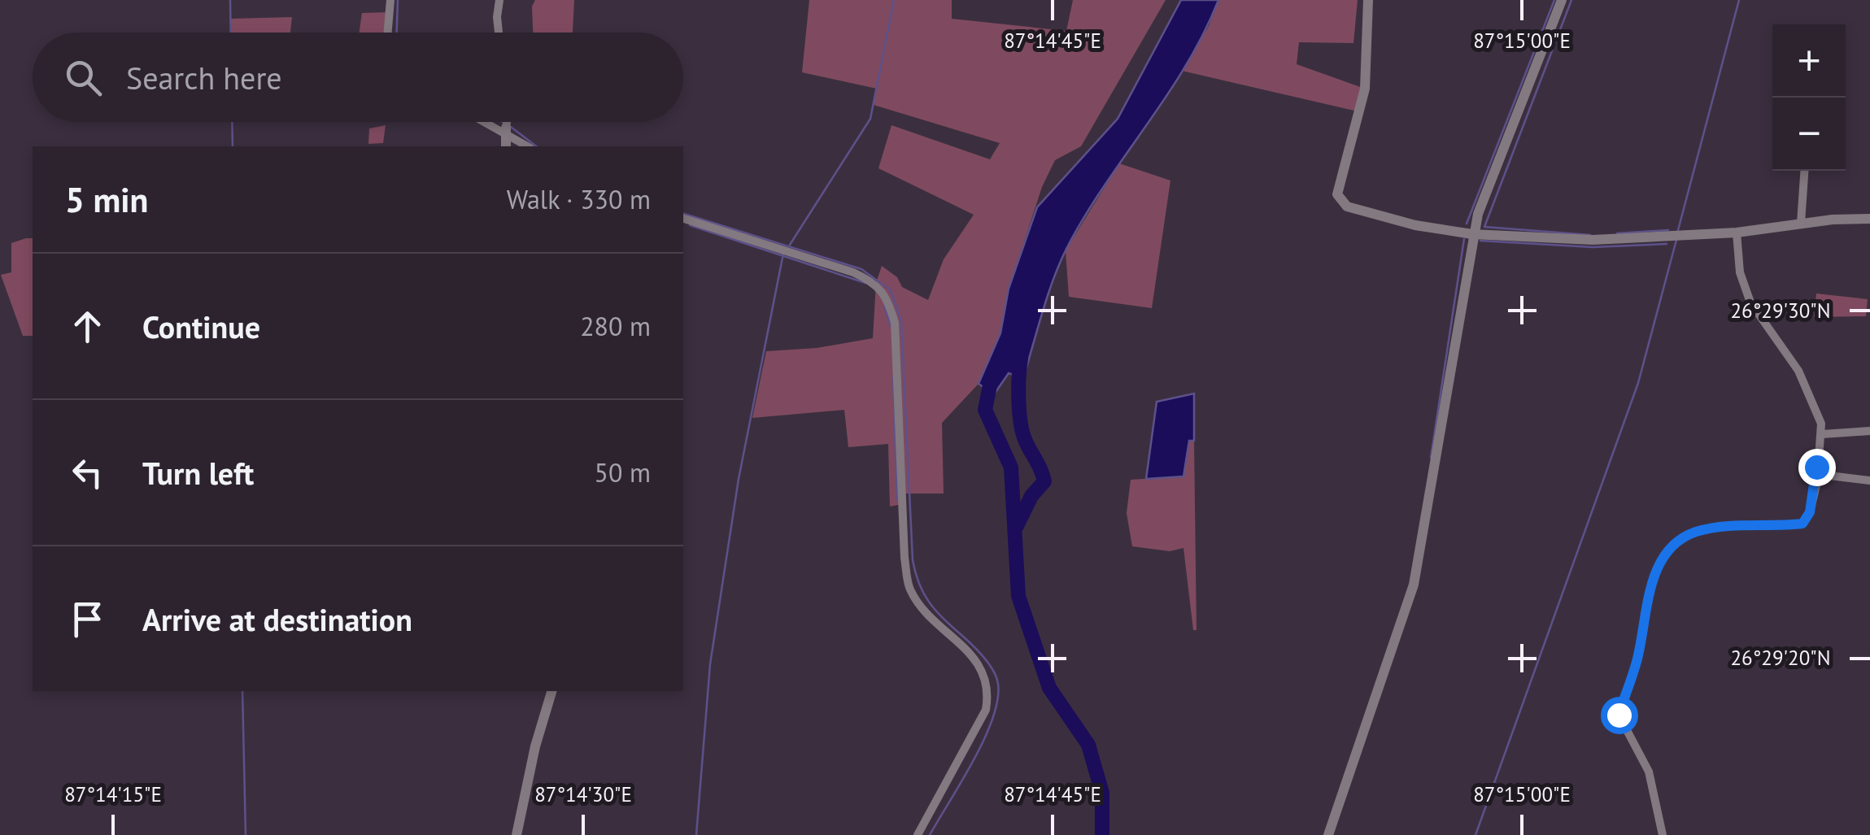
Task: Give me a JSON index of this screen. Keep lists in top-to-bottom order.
{
  "page": {
    "map_buttons": ["+", "−"],
    "search": "Search here",
    "heading": ["5 min", "Walk · 330 m"],
    "list": [
      ["Continue", "280 m"],
      ["Turn left", "50 m"],
      "Arrive at destination"
    ]
  },
  "coordinates": [
    "87°14'45\"E",
    "87°15'00\"E",
    "26°29'30\"N",
    "26°29'20\"N",
    "87°14'15\"E",
    "87°14'30\"E"
  ]
}
